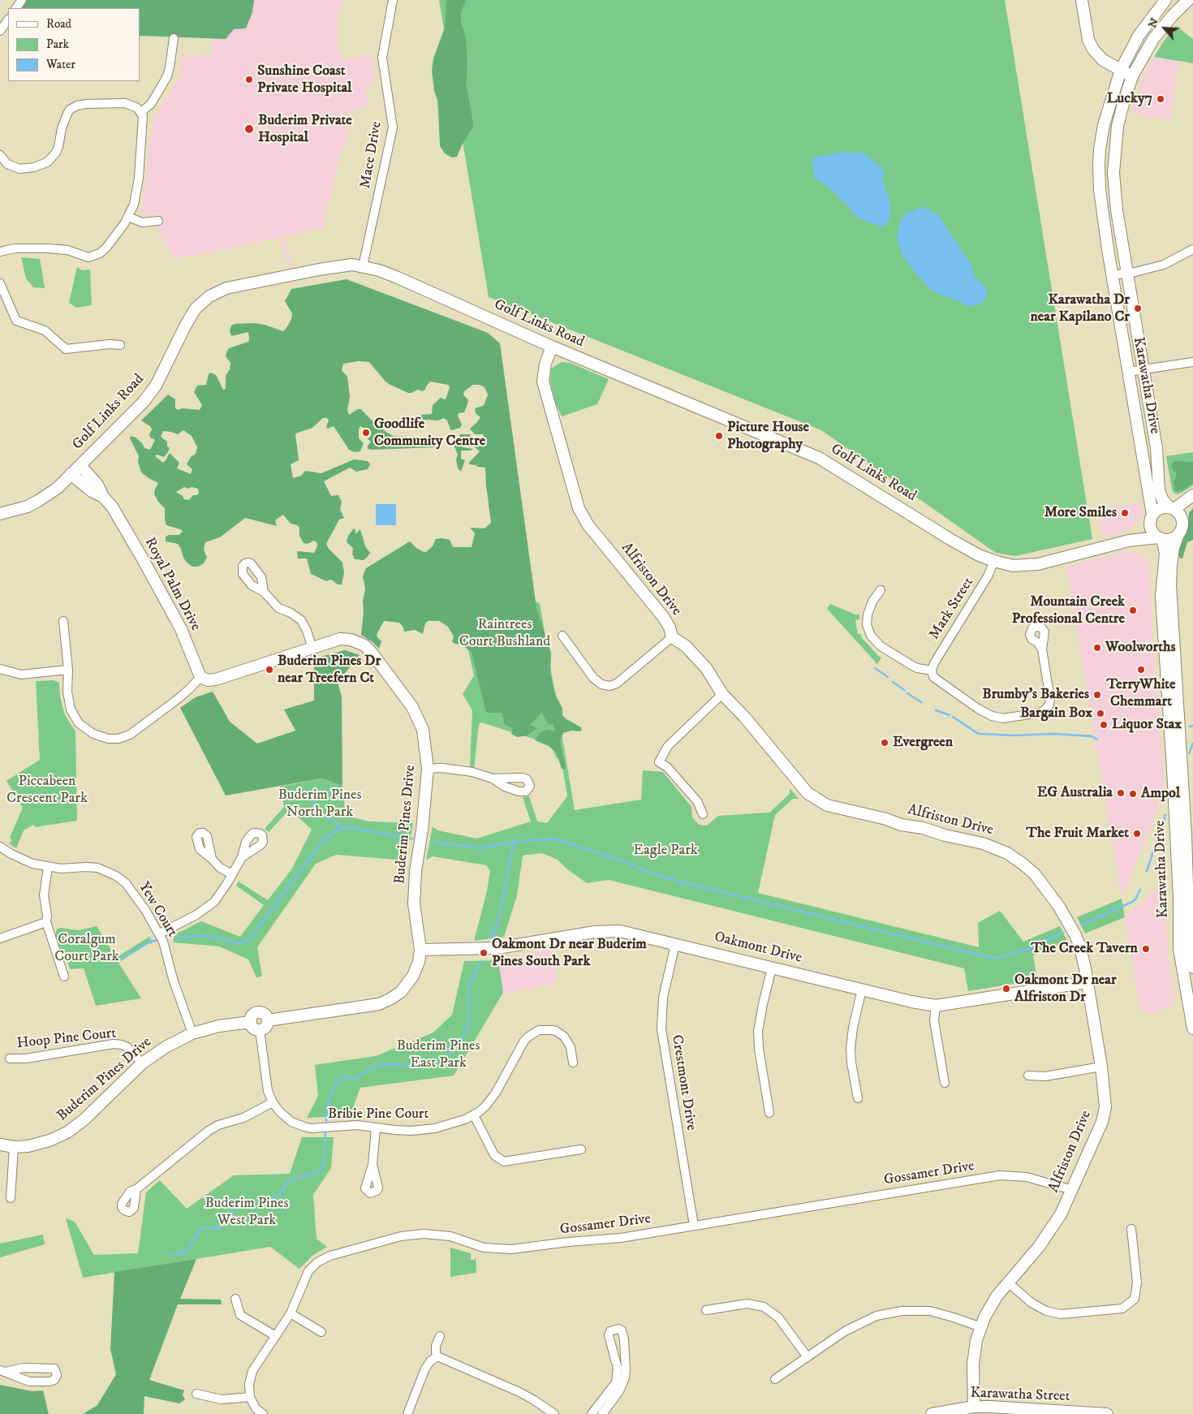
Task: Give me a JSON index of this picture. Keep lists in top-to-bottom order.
{
  "streets": {
    "street": [
      "Mace Drive",
      "Golf Links Road",
      "Karawatha Drive",
      "Alfriston Drive",
      "Royal Palm Drive",
      "Mark Street",
      "Buderim Pines Drive",
      "Yew Court",
      "Oakmont Drive",
      "Hoop Pine Court",
      "Crestmont Drive",
      "Bribie Pine Court",
      "Gossamer Drive",
      "Karawatha Street"
    ]
  },
  "crossings": [
    ["Mace Drive", "Golf Links Road"],
    ["Golf Links Road", "Karawatha Drive"],
    ["Golf Links Road", "Alfriston Drive"],
    ["Golf Links Road", "Royal Palm Drive"],
    ["Golf Links Road", "Mark Street"],
    ["Alfriston Drive", "Oakmont Drive"],
    ["Alfriston Drive", "Gossamer Drive"],
    ["Alfriston Drive", "Karawatha Street"],
    ["Royal Palm Drive", "Buderim Pines Drive"],
    ["Buderim Pines Drive", "Yew Court"],
    ["Buderim Pines Drive", "Oakmont Drive"],
    ["Buderim Pines Drive", "Hoop Pine Court"],
    ["Buderim Pines Drive", "Bribie Pine Court"],
    ["Oakmont Drive", "Crestmont Drive"],
    ["Crestmont Drive", "Gossamer Drive"]
  ],
  "parks": [
    "Raintrees Court Bushland",
    "Piccabeen Crescent Park",
    "Buderim Pines North Park",
    "Eagle Park",
    "Coralgum Court Park",
    "Buderim Pines East Park",
    "Buderim Pines West Park"
  ],
  "places": [
    "Sunshine Coast Private Hospital",
    "Lucky7",
    "Buderim Private Hospital",
    "Karawatha Dr near Kapilano Cr",
    "Goodlife Community Centre",
    "Picture House Photography",
    "More Smiles",
    "Mountain Creek Professional Centre",
    "Woolworths",
    "Buderim Pines Dr near Treefern Ct",
    "TerryWhite Chemmart",
    "Brumby's Bakeries",
    "Bargain Box",
    "Liquor Stax",
    "Evergreen",
    "EG Australia",
    "Ampol",
    "The Fruit Market",
    "The Creek Tavern",
    "Oakmont Dr near Buderim Pines South Park",
    "Oakmont Dr near Alfriston Dr"
  ],
  "legend": ["Road", "Park", "Water"],
  "north": "top left"
}
